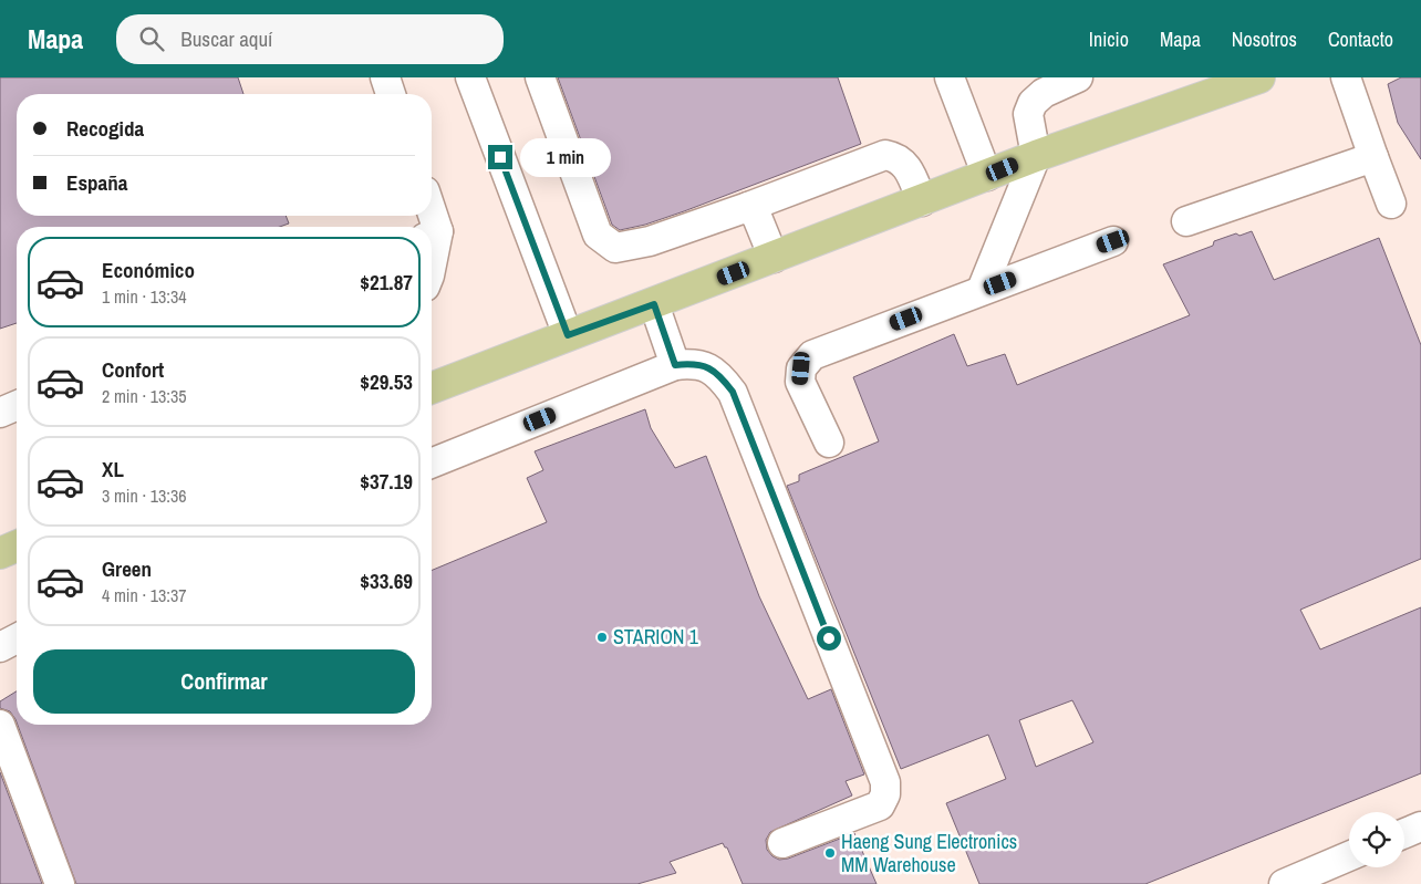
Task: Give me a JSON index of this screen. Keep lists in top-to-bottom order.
{
  "places": ["STARION 1", "Haeng Sung Electronics MM Warehouse"],
  "page": {
    "header": "Mapa",
    "search": "Buscar aquí",
    "nav": [
      "Inicio",
      "Mapa",
      "Nosotros",
      "Contacto"
    ],
    "banner": ["Recogida", "España"],
    "bubble": "1 min",
    "list": [
      {
        "name": "Económico",
        "note": "1 min · 13:34",
        "value": "$21.87"
      },
      {
        "name": "Confort",
        "note": "2 min · 13:35",
        "value": "$29.53"
      },
      {
        "name": "XL",
        "note": "3 min · 13:36",
        "value": "$37.19"
      },
      {
        "name": "Green",
        "note": "4 min · 13:37",
        "value": "$33.69"
      }
    ],
    "buttons": "Confirmar"
  }
}
